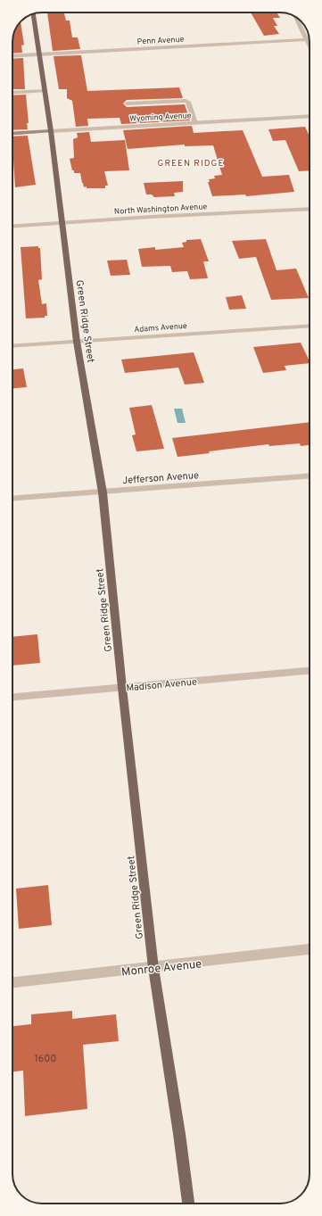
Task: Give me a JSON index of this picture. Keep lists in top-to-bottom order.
{
  "streets": {
    "main road": ["Wyoming Avenue", "Green Ridge Street"],
    "street": [
      "Penn Avenue",
      "North Washington Avenue",
      "Adams Avenue",
      "Jefferson Avenue",
      "Madison Avenue",
      "Monroe Avenue"
    ]
  },
  "crossings": [
    ["Penn Avenue", "Green Ridge Street"],
    ["Wyoming Avenue", "Green Ridge Street"],
    ["North Washington Avenue", "Green Ridge Street"],
    ["Green Ridge Street", "Adams Avenue"],
    ["Green Ridge Street", "Jefferson Avenue"],
    ["Green Ridge Street", "Madison Avenue"],
    ["Green Ridge Street", "Monroe Avenue"]
  ],
  "districts": ["GREEN RIDGE"],
  "house_numbers": ["1600"]
}
